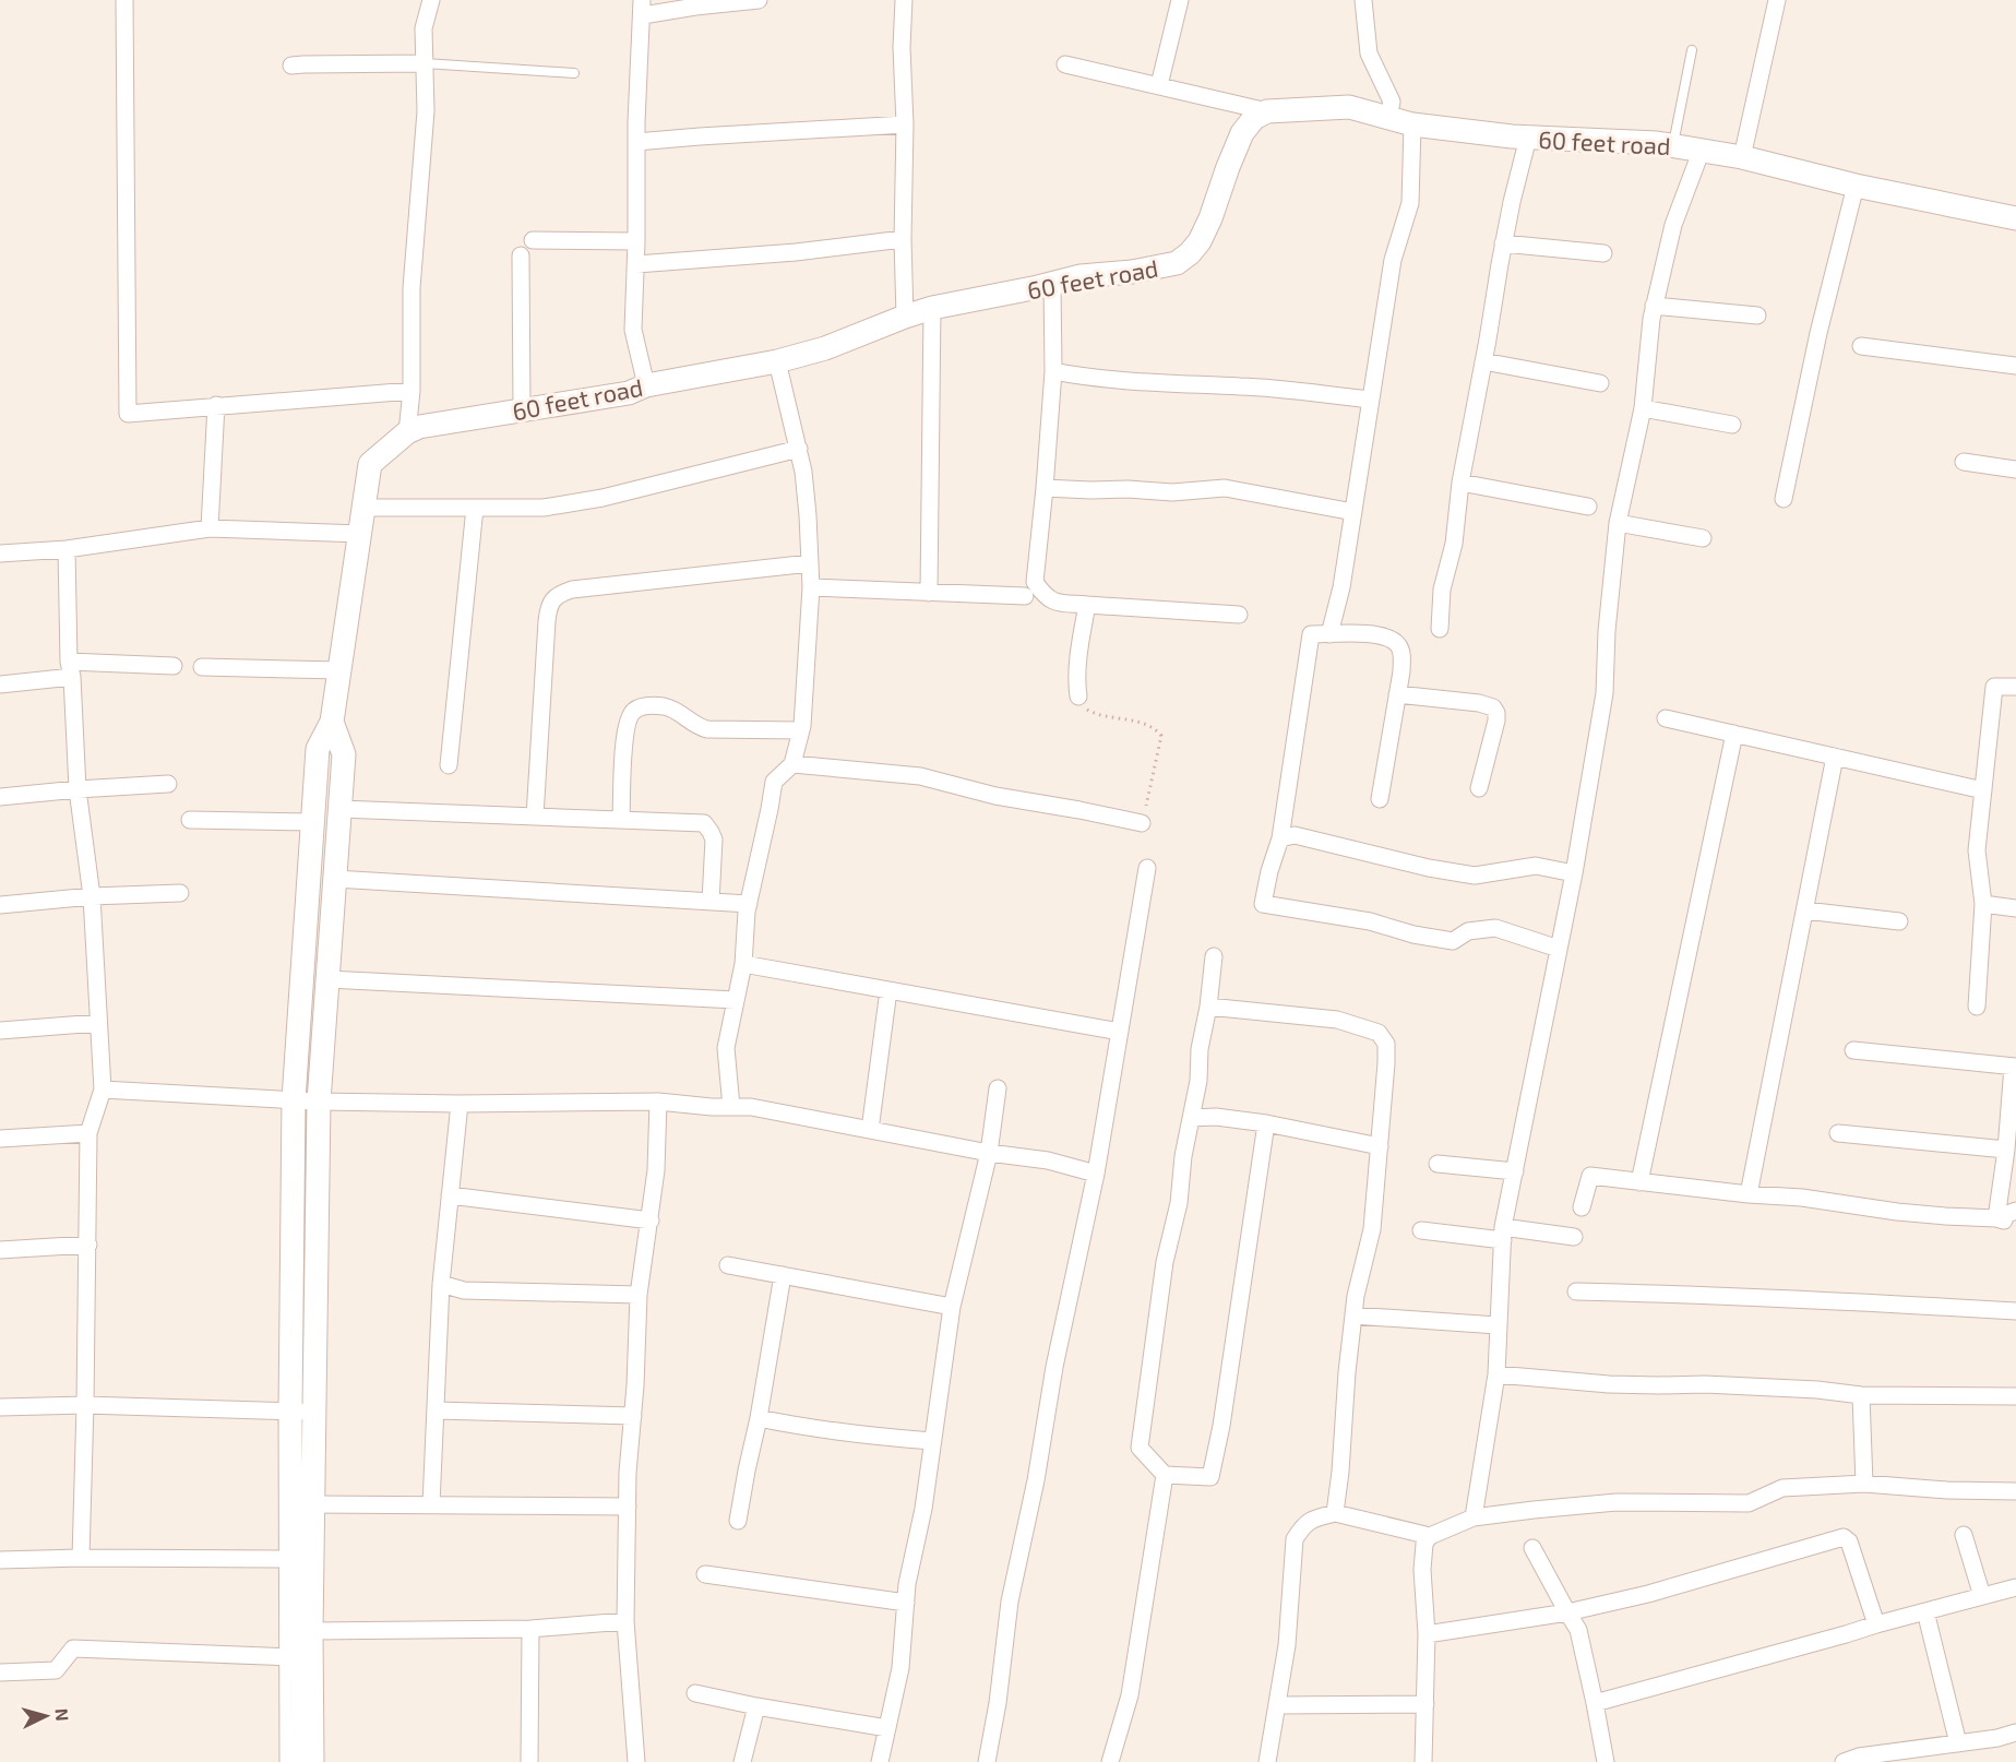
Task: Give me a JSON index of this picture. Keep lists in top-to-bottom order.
{
  "streets": {
    "street": ["60 feet road"]
  },
  "north": "right"
}
